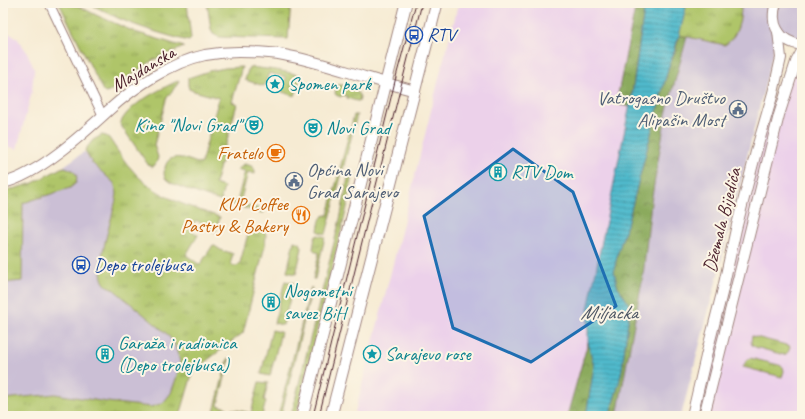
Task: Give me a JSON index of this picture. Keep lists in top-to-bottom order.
{
  "streets": {
    "street": ["Majdanska", "Džemala Bijedića"]
  },
  "water": ["Miljacka"],
  "places": {
    "bus stop": ["RTV", "Depo trolejbusa"],
    "place": ["Spomen park", "Sarajevo rose"],
    "public building": ["Vatrogasno Društvo Alipašin Most", "Općina Novi Grad Sarajevo"],
    "theatre": ["Kino \"Novi Grad\"", "Novi Grad"],
    "cafe": ["Fratelo"],
    "building": ["RTV Dom", "Nogometni savez BiH", "Garaža i radionica (Depo trolejbusa)"],
    "restaurant": ["KUP Coffee Pastry & Bakery"]
  }
}
